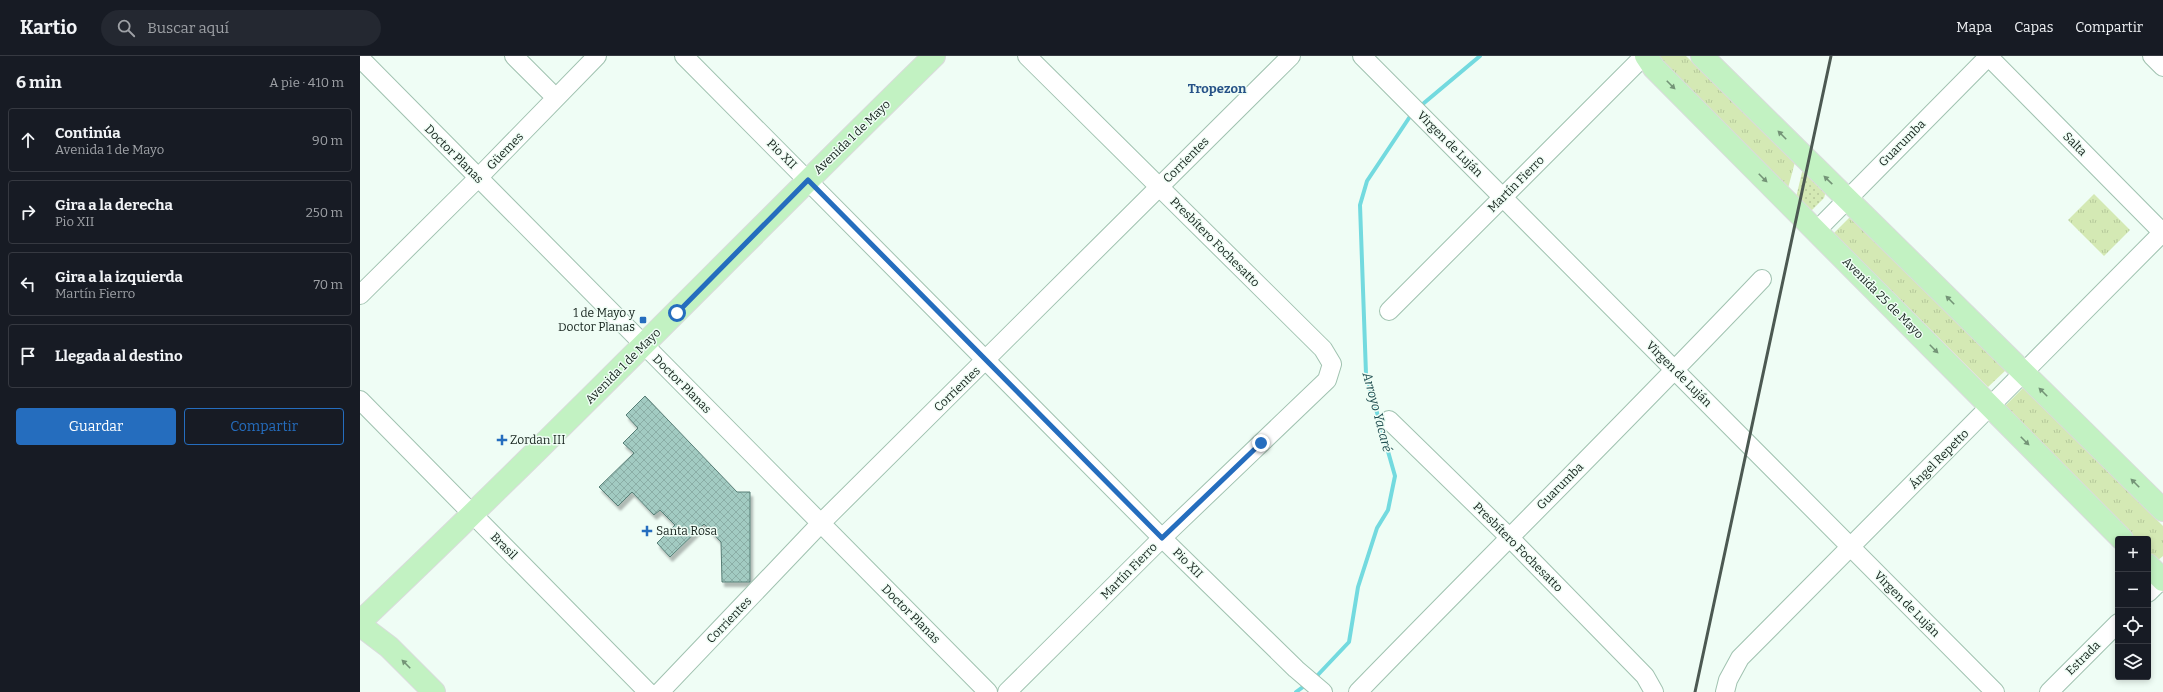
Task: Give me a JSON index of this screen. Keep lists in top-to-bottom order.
{
  "streets": {
    "main road": ["Avenida 1 de Mayo", "Avenida 25 de Mayo"],
    "street": [
      "Guarumba",
      "Virgen de Luján",
      "Salta",
      "Güemes",
      "Doctor Planas",
      "Pio XII",
      "Corrientes",
      "Martín Fierro",
      "Presbítero Fochesatto",
      "Ángel Repetto",
      "Brasil",
      "Estrada"
    ]
  },
  "crossings": [
    ["Avenida 1 de Mayo", "Doctor Planas"],
    ["Avenida 1 de Mayo", "Pio XII"],
    ["Avenida 1 de Mayo", "Brasil"],
    ["Guarumba", "Virgen de Luján"],
    ["Guarumba", "Salta"],
    ["Guarumba", "Presbítero Fochesatto"],
    ["Guarumba", "Avenida 25 de Mayo"],
    ["Virgen de Luján", "Martín Fierro"],
    ["Virgen de Luján", "Ángel Repetto"],
    ["Salta", "Ángel Repetto"],
    ["Güemes", "Doctor Planas"],
    ["Doctor Planas", "Corrientes"],
    ["Pio XII", "Corrientes"],
    ["Pio XII", "Martín Fierro"],
    ["Corrientes", "Presbítero Fochesatto"],
    ["Martín Fierro", "Presbítero Fochesatto"],
    ["Martín Fierro", "Avenida 25 de Mayo"],
    ["Avenida 25 de Mayo", "Ángel Repetto"]
  ],
  "districts": ["Tropezon"],
  "water": ["Arroyo Yacaré"],
  "places": {
    "transit": ["1 de Mayo y Doctor Planas"],
    "health": ["Zordan III", "Santa Rosa"]
  },
  "page": {
    "header": "Kartio",
    "search": "Buscar aquí",
    "nav": ["Mapa", "Capas", "Compartir"],
    "heading": ["6 min", "A pie · 410 m"],
    "list": [
      ["Continúa", "Avenida 1 de Mayo", "90 m"],
      ["Gira a la derecha", "Pio XII", "250 m"],
      ["Gira a la izquierda", "Martín Fierro", "70 m"],
      "Llegada al destino"
    ],
    "buttons": ["Guardar", "Compartir"],
    "map_buttons": ["+", "−"]
  }
}
